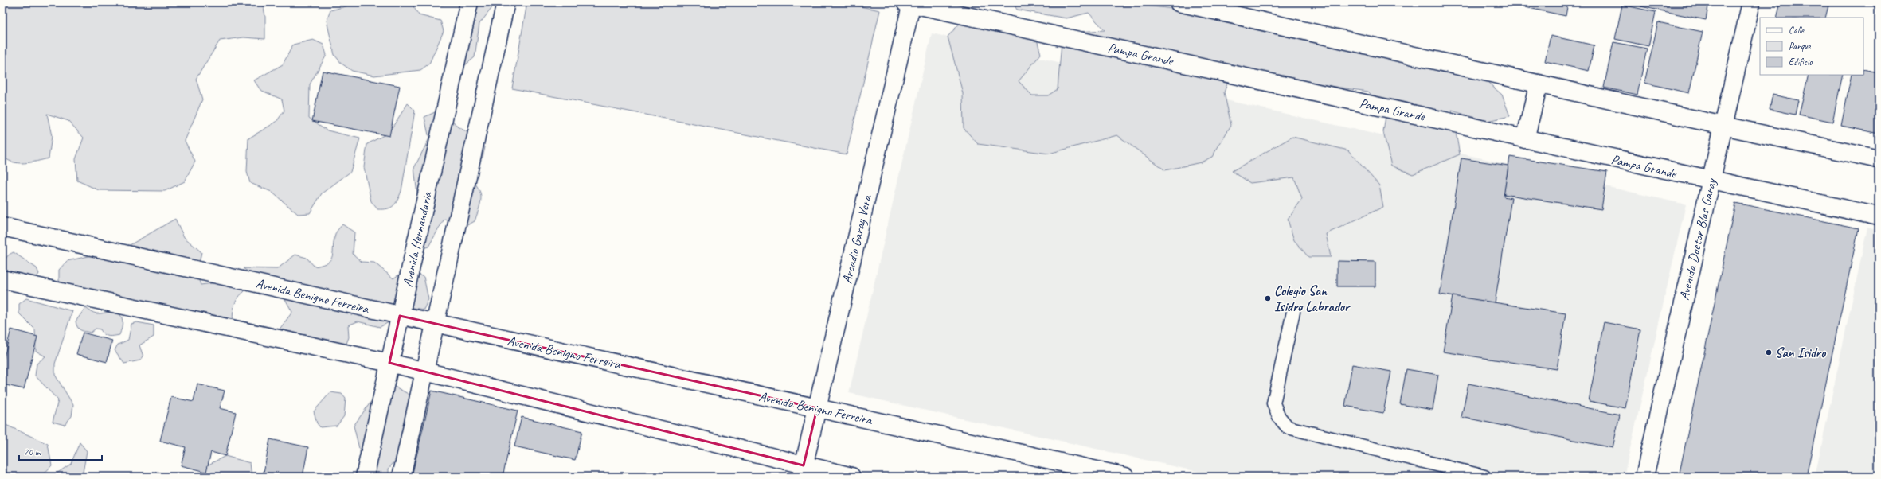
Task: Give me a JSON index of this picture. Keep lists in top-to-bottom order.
{
  "streets": {
    "street": [
      "Pampa Grande",
      "Avenida Hernandaria",
      "Arcadio Garay Vera",
      "Avenida Doctor Blas Garay",
      "Avenida Benigno Ferreira"
    ]
  },
  "crossings": [
    ["Pampa Grande", "Arcadio Garay Vera"],
    ["Pampa Grande", "Avenida Doctor Blas Garay"],
    ["Avenida Hernandaria", "Avenida Benigno Ferreira"],
    ["Arcadio Garay Vera", "Avenida Benigno Ferreira"]
  ],
  "places": ["Colegio San Isidro Labrador", "San Isidro"],
  "legend": ["Calle", "Parque", "Edificio"],
  "scale_bar": "20 m"
}
